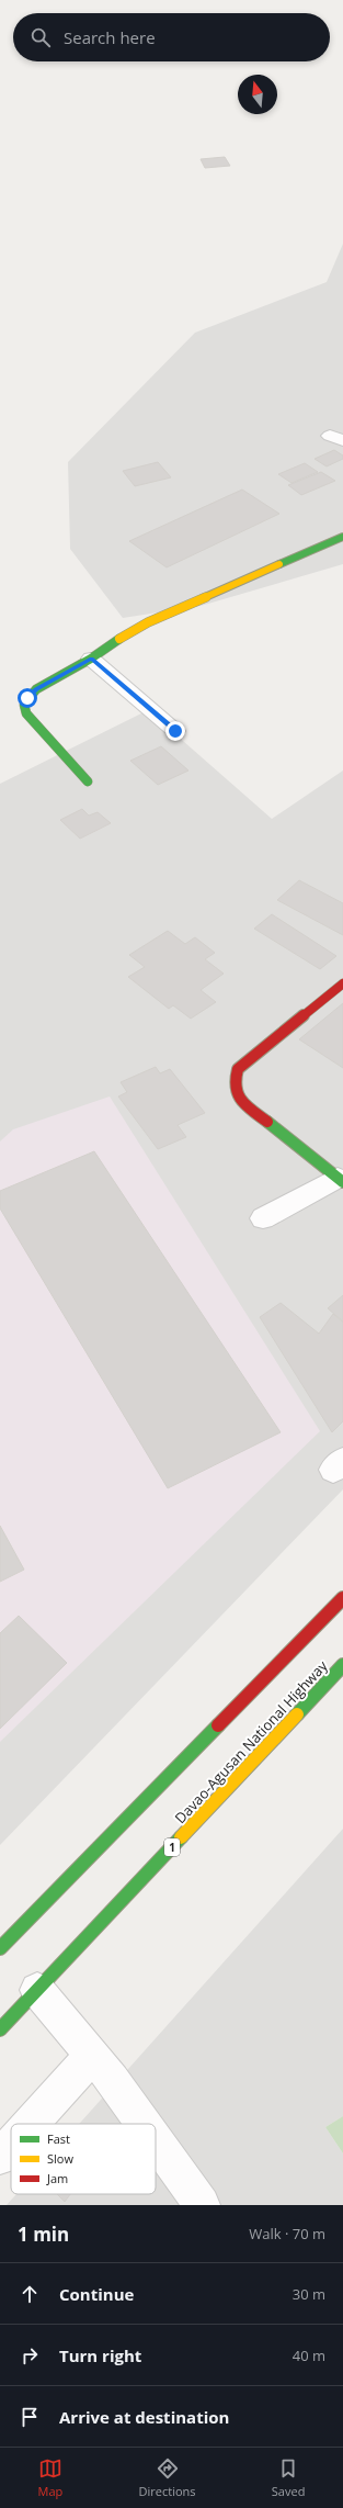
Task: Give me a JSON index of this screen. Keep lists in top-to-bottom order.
{
  "streets": {
    "main road": ["Davao-Agusan National Highway", "1"]
  },
  "legend": ["Fast", "Slow", "Jam"],
  "north": "top",
  "page": {
    "search": "Search here",
    "heading": ["1 min", "Walk · 70 m"],
    "list": [
      ["Continue", "30 m"],
      ["Turn right", "40 m"],
      "Arrive at destination"
    ],
    "nav": ["Map", "Directions", "Saved"]
  }
}
